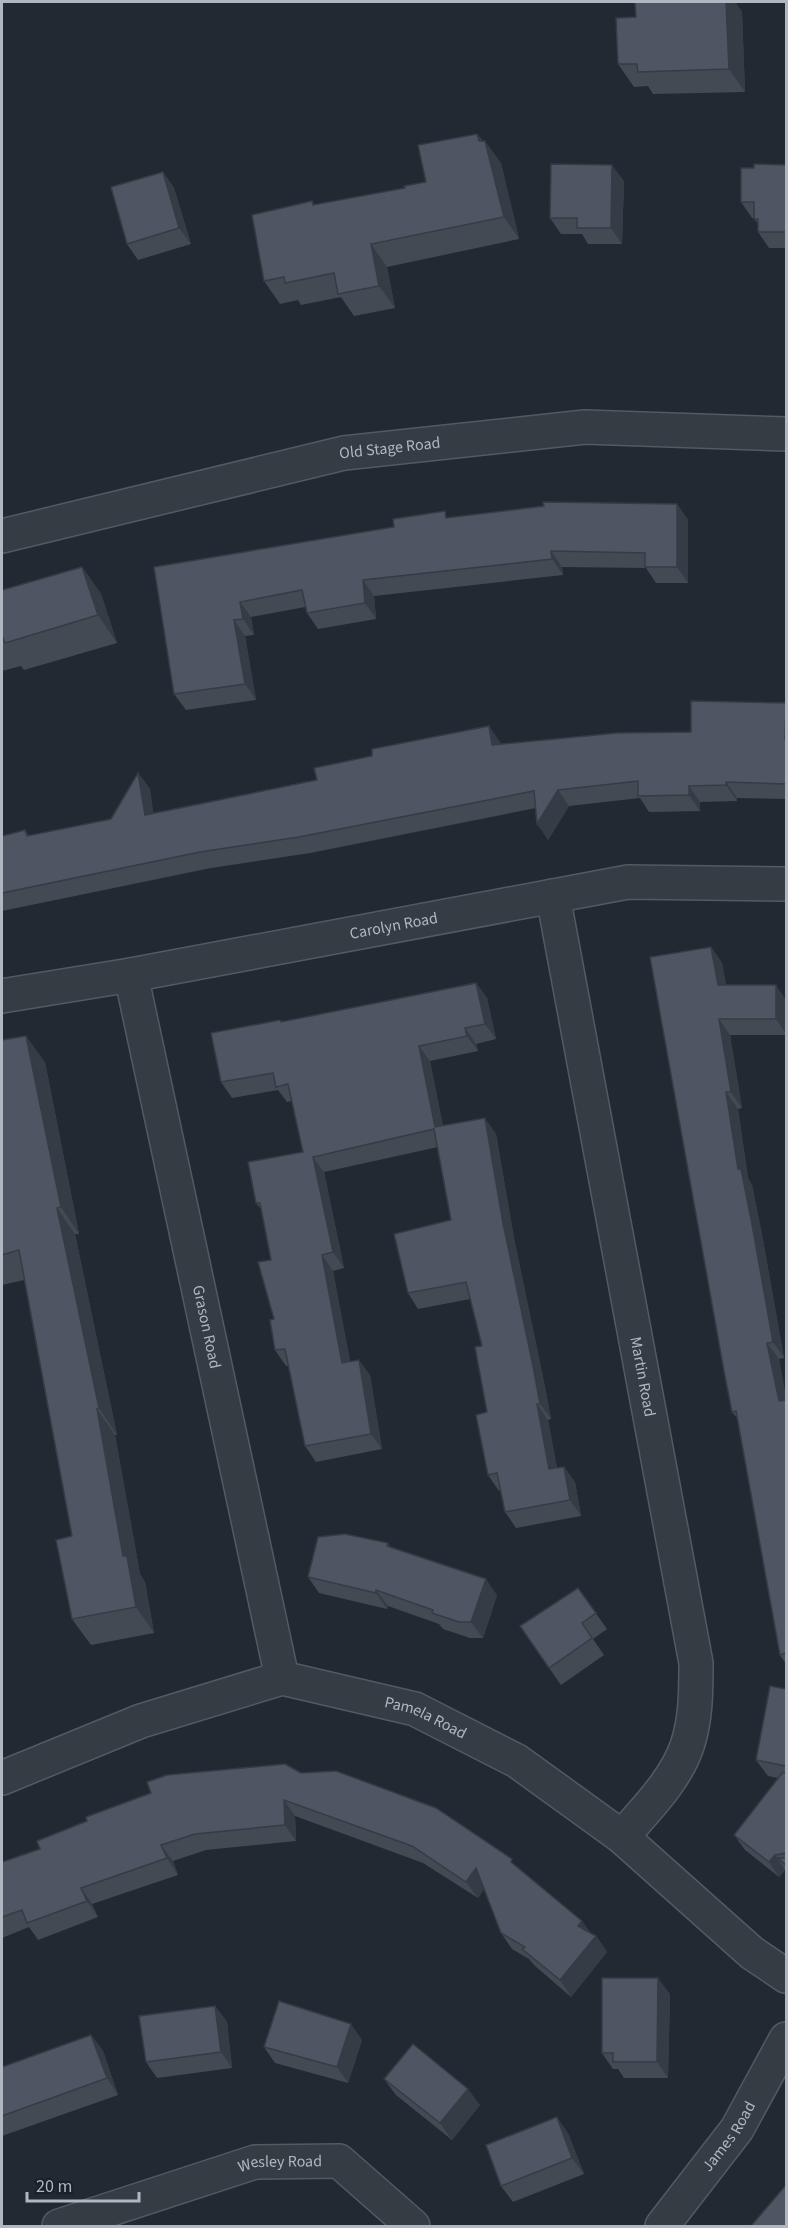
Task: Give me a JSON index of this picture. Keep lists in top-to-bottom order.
{
  "streets": {
    "street": [
      "Old Stage Road",
      "Carolyn Road",
      "Grason Road",
      "Martin Road",
      "Pamela Road",
      "James Road",
      "Wesley Road"
    ]
  },
  "crossings": [
    ["Carolyn Road", "Grason Road"],
    ["Carolyn Road", "Martin Road"],
    ["Grason Road", "Pamela Road"],
    ["Martin Road", "Pamela Road"]
  ],
  "scale_bar": "20 m"
}
